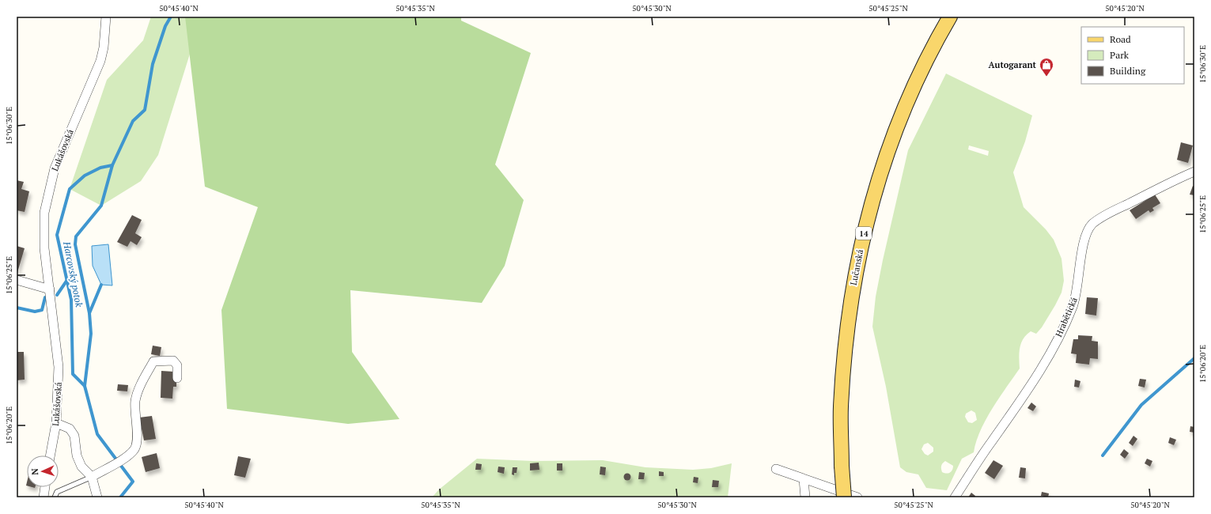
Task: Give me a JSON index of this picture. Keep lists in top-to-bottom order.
{
  "streets": {
    "main road": ["14", "Lučanská"],
    "street": ["Lukášovská", "Hrabětická"]
  },
  "water": ["Harcovský potok"],
  "places": {
    "shop": ["Autogarant"]
  },
  "legend": ["Road", "Park", "Building"],
  "north": "left",
  "coordinates": [
    "50°45'40\"N",
    "50°45'35\"N",
    "50°45'30\"N",
    "50°45'25\"N",
    "50°45'20\"N",
    "15°06'30\"E",
    "15°06'25\"E",
    "15°06'20\"E"
  ]
}
